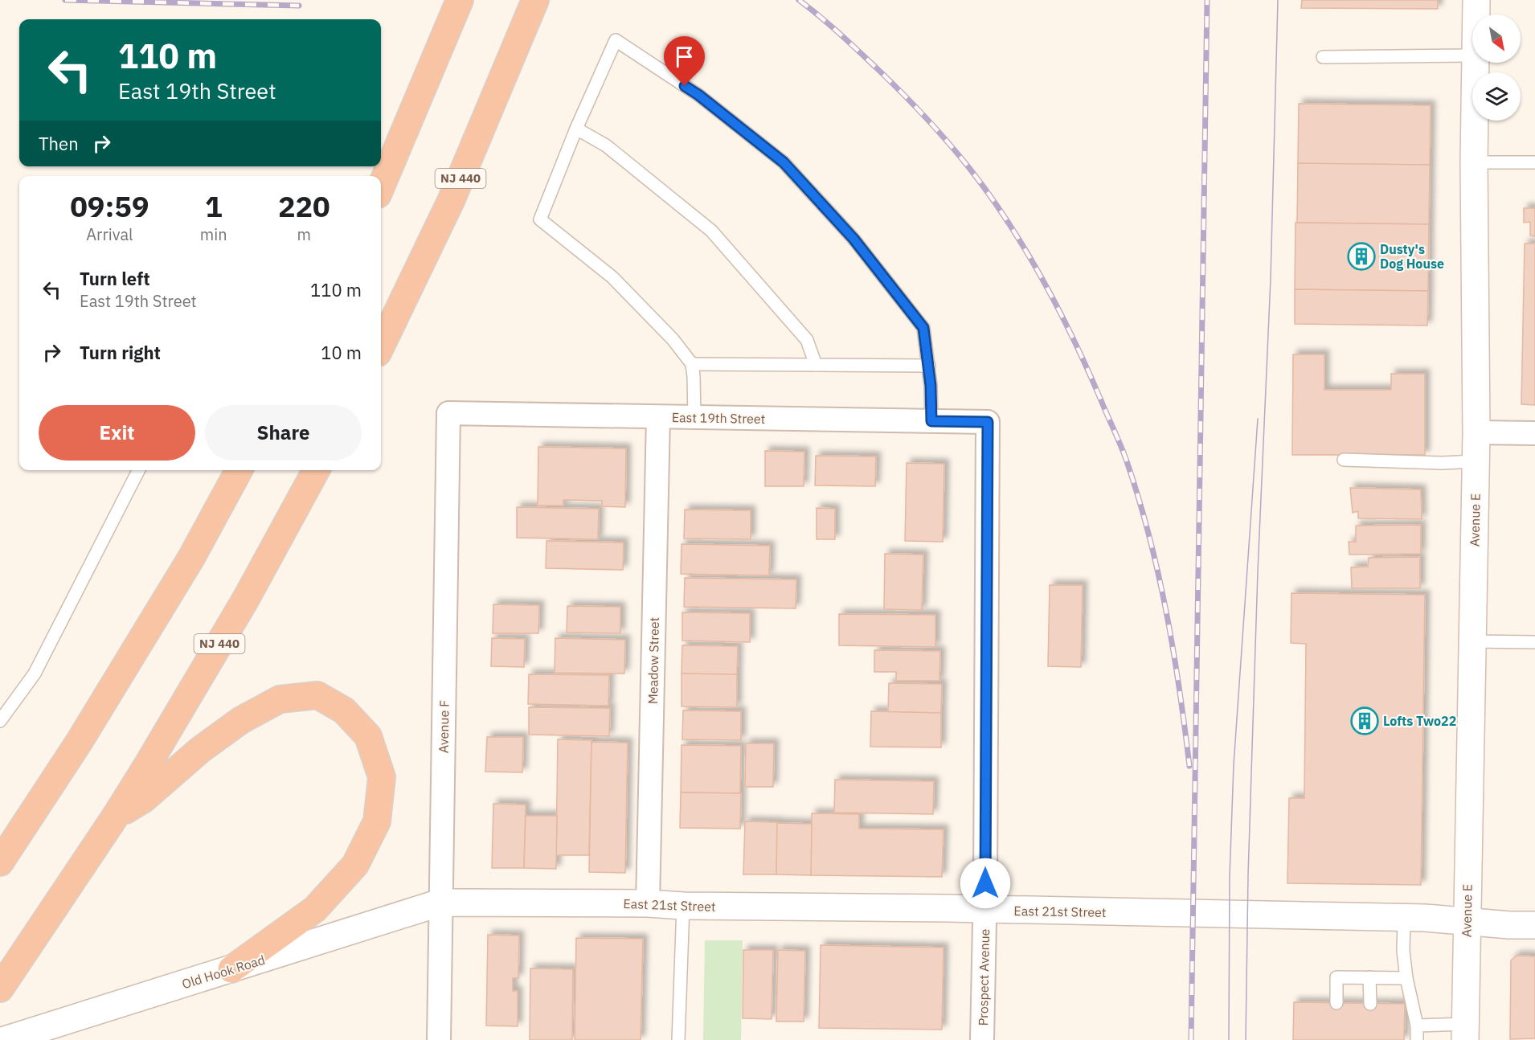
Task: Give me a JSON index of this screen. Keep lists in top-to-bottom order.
{
  "streets": {
    "highway": ["NJ 440"],
    "street": [
      "East 19th Street",
      "Avenue E",
      "Meadow Street",
      "Avenue F",
      "East 21st Street",
      "Old Hook Road",
      "Prospect Avenue"
    ]
  },
  "crossings": [
    ["East 19th Street", "Meadow Street"],
    ["East 19th Street", "Avenue F"],
    ["East 19th Street", "Prospect Avenue"],
    ["Avenue E", "East 21st Street"],
    ["Meadow Street", "East 21st Street"],
    ["Avenue F", "East 21st Street"],
    ["Avenue F", "Old Hook Road"],
    ["East 21st Street", "Old Hook Road"],
    ["East 21st Street", "Prospect Avenue"]
  ],
  "places": {
    "building": ["Dusty's Dog House", "Lofts Two22"]
  },
  "north": "bottom right",
  "page": {
    "turn": ["110 m", "East 19th Street"],
    "then": "Then",
    "eta": [
      "09:59",
      "Arrival",
      "1",
      "min",
      "220",
      "m"
    ],
    "list": [
      {
        "name": "Turn left",
        "note": "East 19th Street",
        "value": "110 m"
      },
      {
        "name": "Turn right",
        "value": "10 m"
      }
    ],
    "buttons": ["Exit", "Share"]
  }
}
